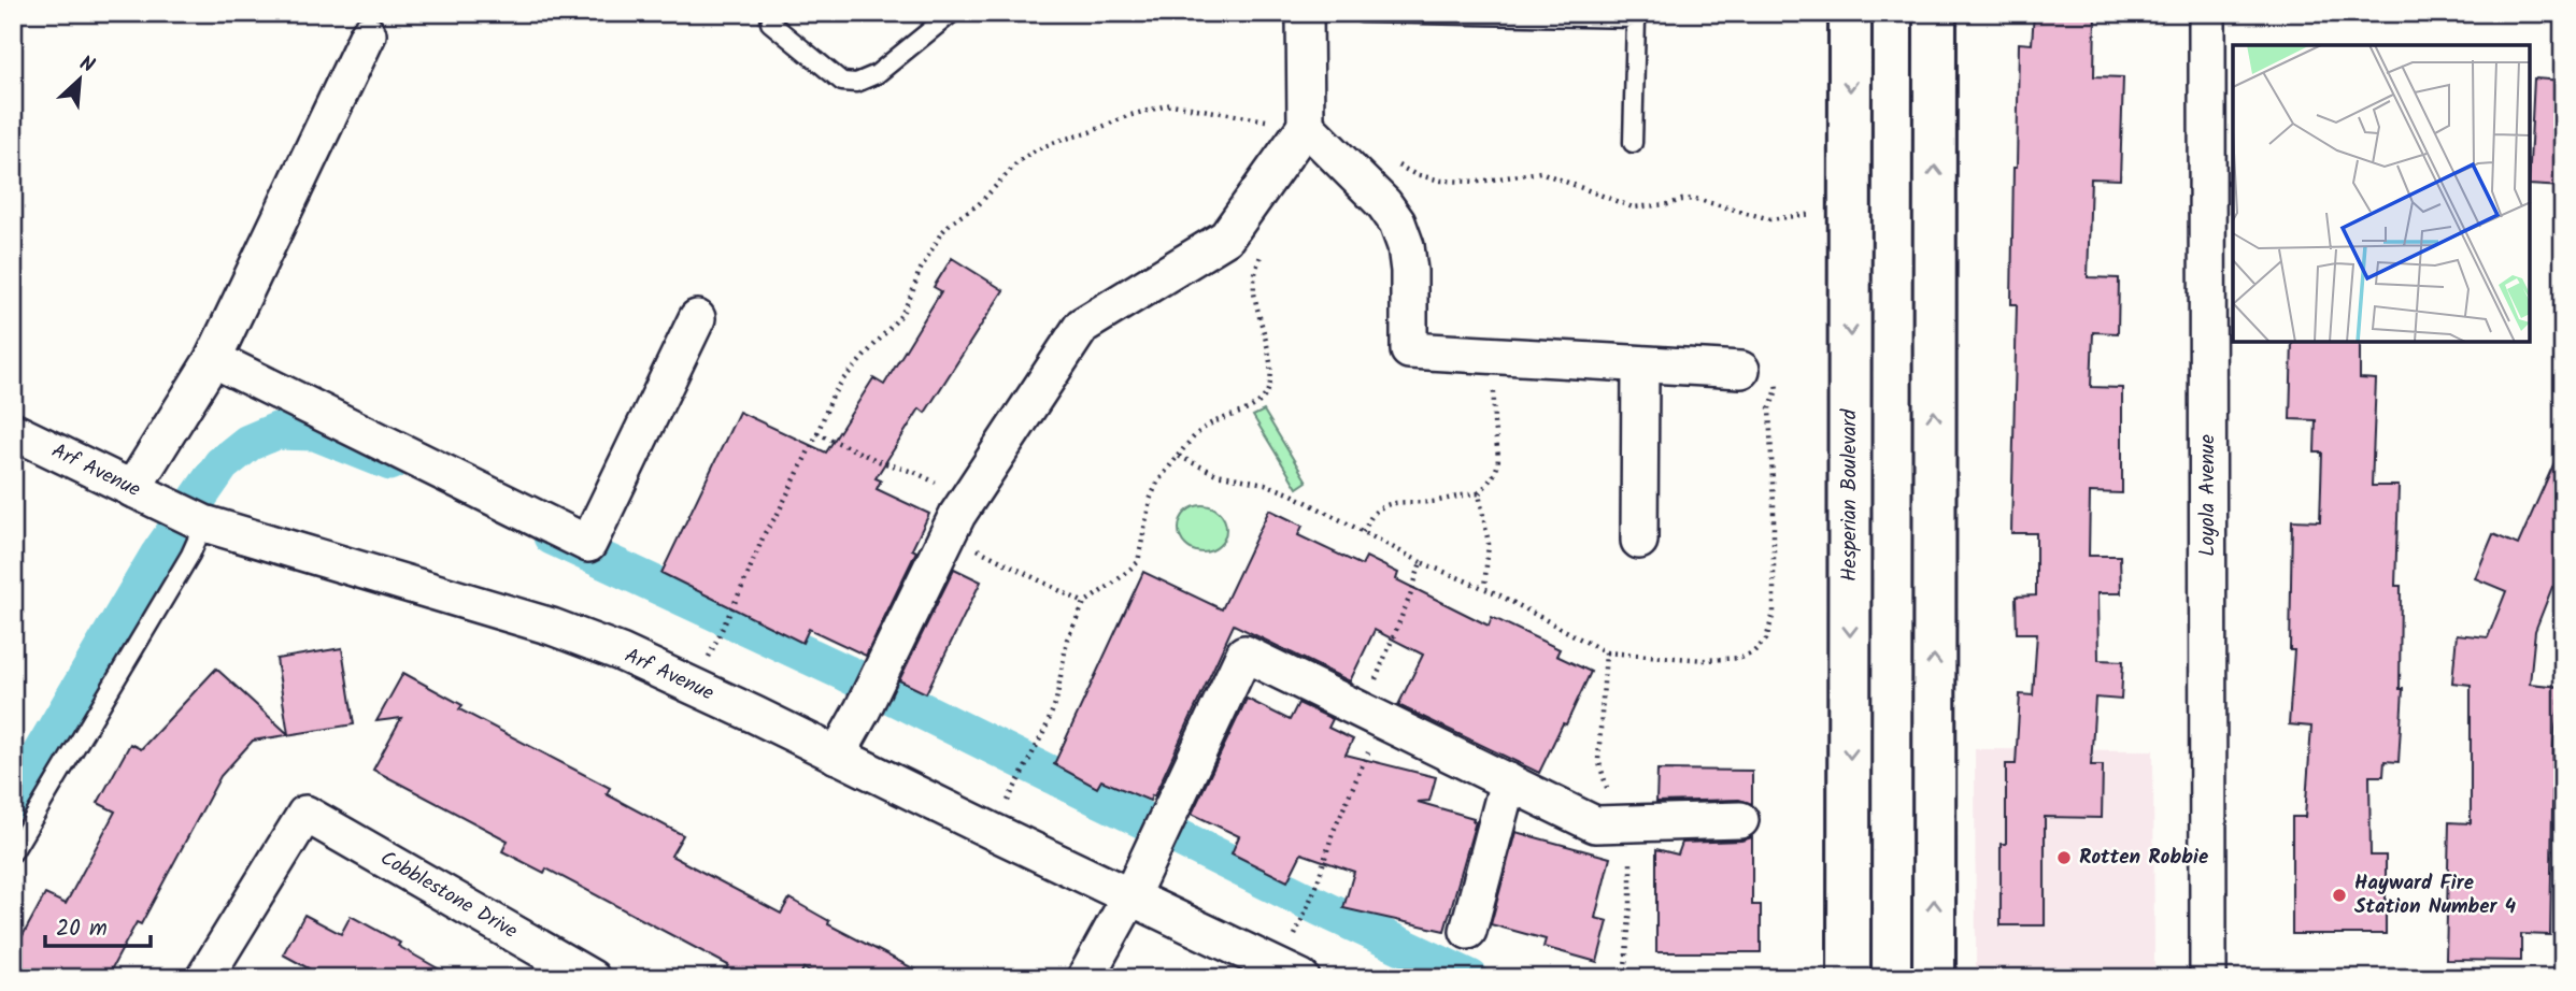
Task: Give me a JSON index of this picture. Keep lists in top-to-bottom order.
{
  "streets": {
    "main road": ["Hesperian Boulevard"],
    "street": ["Arf Avenue", "Loyola Avenue", "Cobblestone Drive"]
  },
  "places": ["Rotten Robbie", "Hayward Fire Station Number 4"],
  "scale_bar": "20 m",
  "north": "top right"
}
